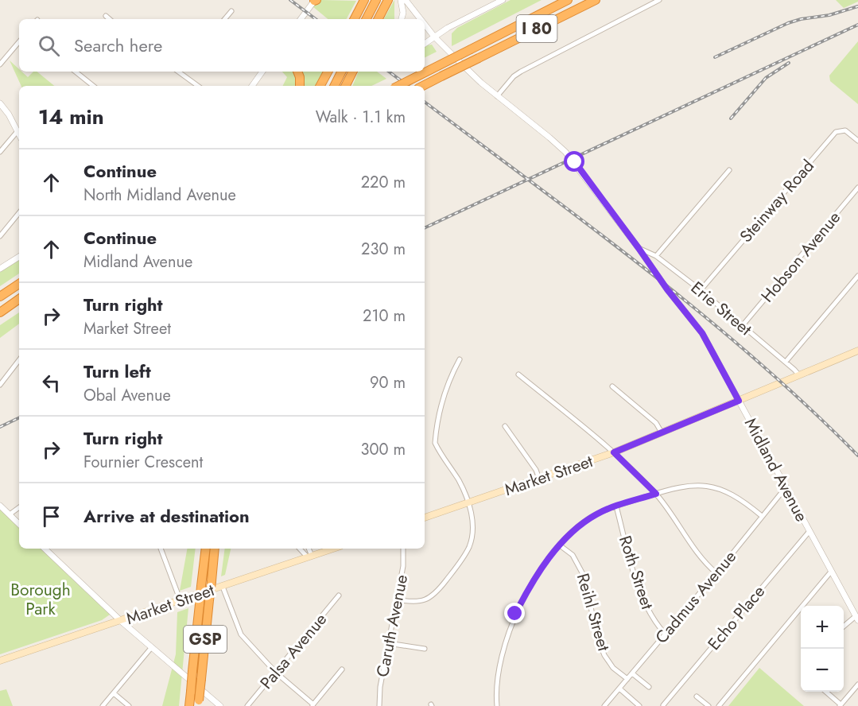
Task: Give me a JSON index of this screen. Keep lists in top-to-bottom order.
{
  "streets": {
    "highway": ["I 80", "GSP"],
    "main road": ["Market Street"],
    "street": [
      "Steinway Road",
      "Hobson Avenue",
      "Erie Street",
      "Midland Avenue",
      "Roth Street",
      "Cadmus Avenue",
      "Reihl Street",
      "Echo Place",
      "Caruth Avenue",
      "Palsa Avenue"
    ]
  },
  "crossings": [
    ["Steinway Road", "Erie Street"],
    ["Hobson Avenue", "Erie Street"],
    ["Erie Street", "Midland Avenue"],
    ["Erie Street", "Market Street"],
    ["Midland Avenue", "Market Street"],
    ["Midland Avenue", "Cadmus Avenue"],
    ["Midland Avenue", "Echo Place"],
    ["Roth Street", "Cadmus Avenue"],
    ["Cadmus Avenue", "Reihl Street"]
  ],
  "parks": ["Borough Park"],
  "page": {
    "search": "Search here",
    "heading": ["14 min", "Walk · 1.1 km"],
    "list": [
      ["Continue", "North Midland Avenue", "220 m"],
      ["Continue", "Midland Avenue", "230 m"],
      ["Turn right", "Market Street", "210 m"],
      ["Turn left", "Obal Avenue", "90 m"],
      ["Turn right", "Fournier Crescent", "300 m"],
      "Arrive at destination"
    ],
    "map_buttons": ["+", "−"]
  }
}
